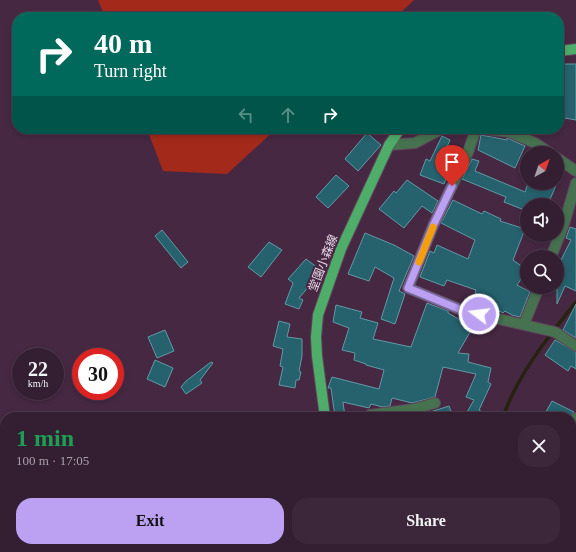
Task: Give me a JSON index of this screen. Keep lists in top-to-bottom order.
{
  "streets": {
    "main road": ["堂園小森線"]
  },
  "north": "top right",
  "page": {
    "turn": ["40 m", "Turn right"],
    "speed": "22 km/h",
    "limit": "30",
    "heading": ["1 min", "100 m · 17:05"],
    "buttons": ["Exit", "Share"]
  }
}
